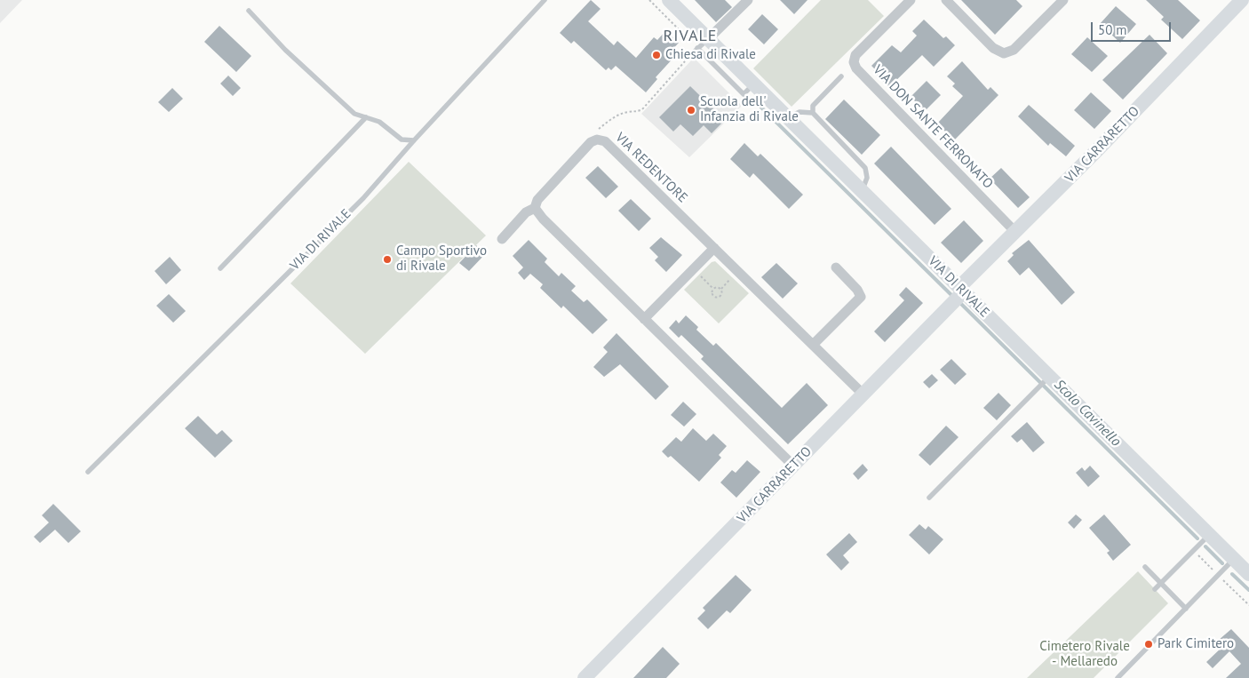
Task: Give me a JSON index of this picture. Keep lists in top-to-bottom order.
{
  "streets": {
    "street": [
      "VIA DON SANTE FERRONATO",
      "VIA CARRARETTO",
      "VIA REDENTORE",
      "VIA DI RIVALE"
    ]
  },
  "crossings": [
    ["VIA DON SANTE FERRONATO", "VIA CARRARETTO"],
    ["VIA CARRARETTO", "VIA REDENTORE"],
    ["VIA CARRARETTO", "VIA DI RIVALE"]
  ],
  "districts": ["RIVALE"],
  "water": ["Scolo Cavinello"],
  "parks": ["Cimetero Rivale - Mellaredo"],
  "places": [
    "Chiesa di Rivale",
    "Scuola dell' Infanzia di Rivale",
    "Campo Sportivo di Rivale",
    "Park Cimitero"
  ],
  "scale_bar": "50 m"
}
